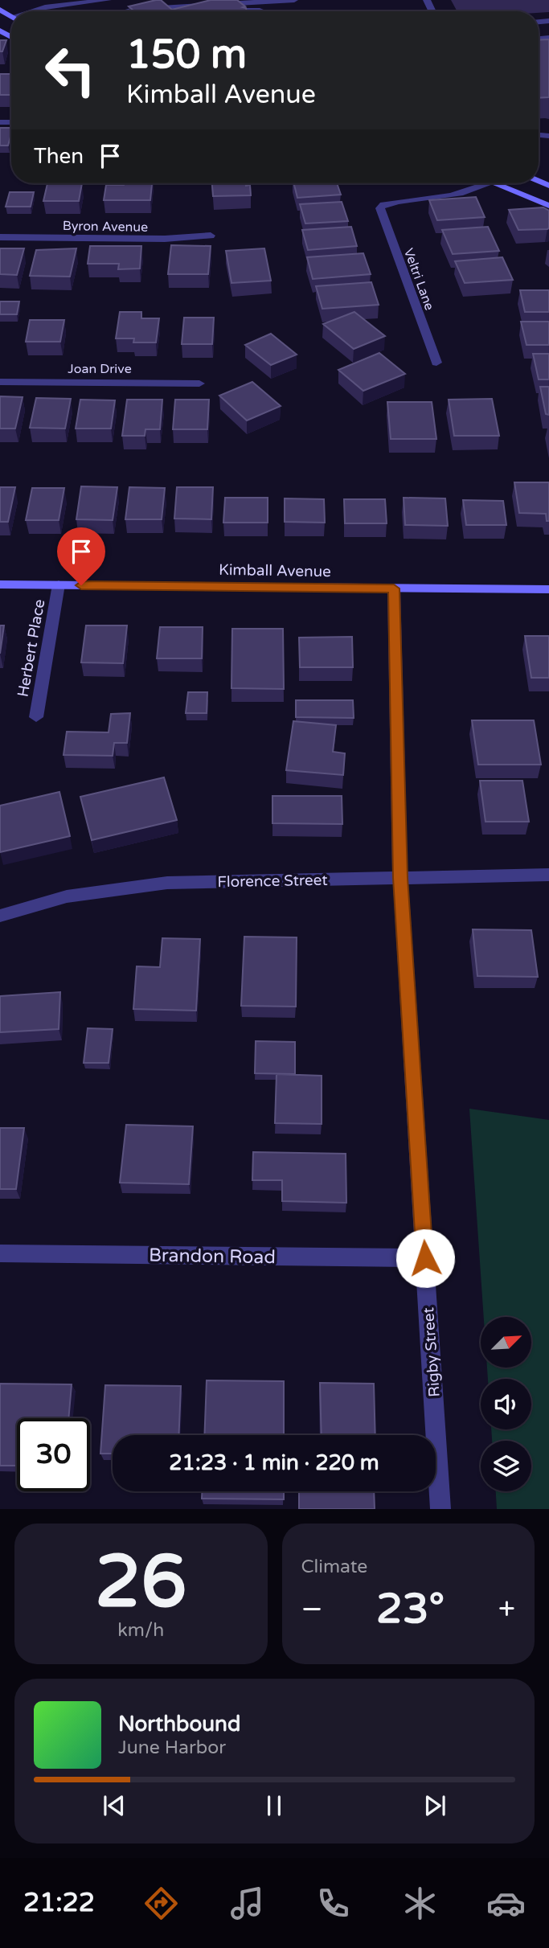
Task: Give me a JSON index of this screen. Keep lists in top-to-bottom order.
{
  "streets": {
    "street": [
      "Byron Avenue",
      "Veltri Lane",
      "Joan Drive",
      "Kimball Avenue",
      "Herbert Place",
      "Florence Street",
      "Brandon Road",
      "Rigby Street"
    ]
  },
  "crossings": [
    ["Kimball Avenue", "Herbert Place"],
    ["Kimball Avenue", "Rigby Street"],
    ["Florence Street", "Rigby Street"],
    ["Brandon Road", "Rigby Street"]
  ],
  "north": "top right",
  "page": {
    "turn": ["150 m", "Kimball Avenue"],
    "then": "Then",
    "limit": "30",
    "trip": "21:23 · 1 min · 220 m",
    "tile": [
      ["26", "km/h"],
      "Climate"
    ],
    "heat": ["−", "23°", "+"],
    "song": ["Northbound", "June Harbor"],
    "tabs": "21:22"
  }
}
